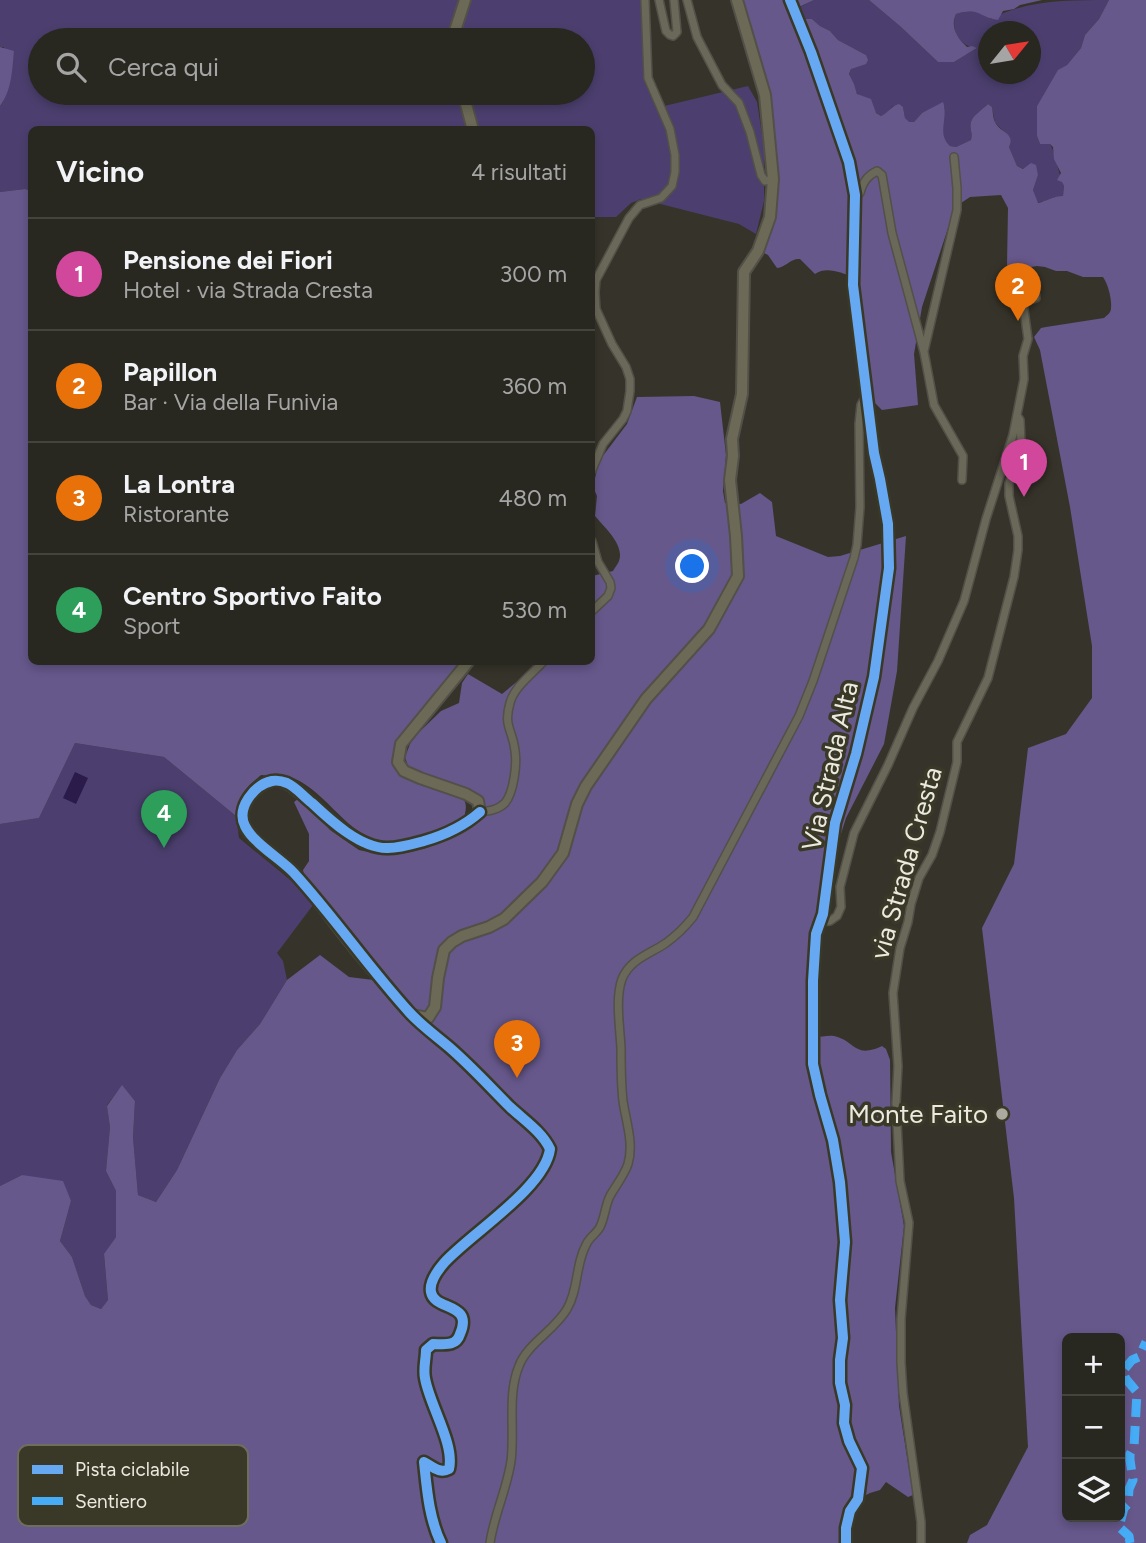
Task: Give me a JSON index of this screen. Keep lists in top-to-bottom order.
{
  "streets": {
    "street": ["Via Strada Alta", "via Strada Cresta"]
  },
  "places": ["Monte Faito"],
  "legend": ["Pista ciclabile", "Sentiero"],
  "north": "top right",
  "page": {
    "search": "Cerca qui",
    "heading": ["Vicino", "4 risultati"],
    "list": [
      {
        "mark": "1",
        "name": "Pensione dei Fiori",
        "note": "Hotel · via Strada Cresta",
        "value": "300 m"
      },
      {
        "mark": "2",
        "name": "Papillon",
        "note": "Bar · Via della Funivia",
        "value": "360 m"
      },
      {
        "mark": "3",
        "name": "La Lontra",
        "note": "Ristorante",
        "value": "480 m"
      },
      {
        "mark": "4",
        "name": "Centro Sportivo Faito",
        "note": "Sport",
        "value": "530 m"
      }
    ],
    "pins": [
      "2",
      "1",
      "4",
      "3"
    ],
    "map_buttons": ["+", "−"]
  }
}
